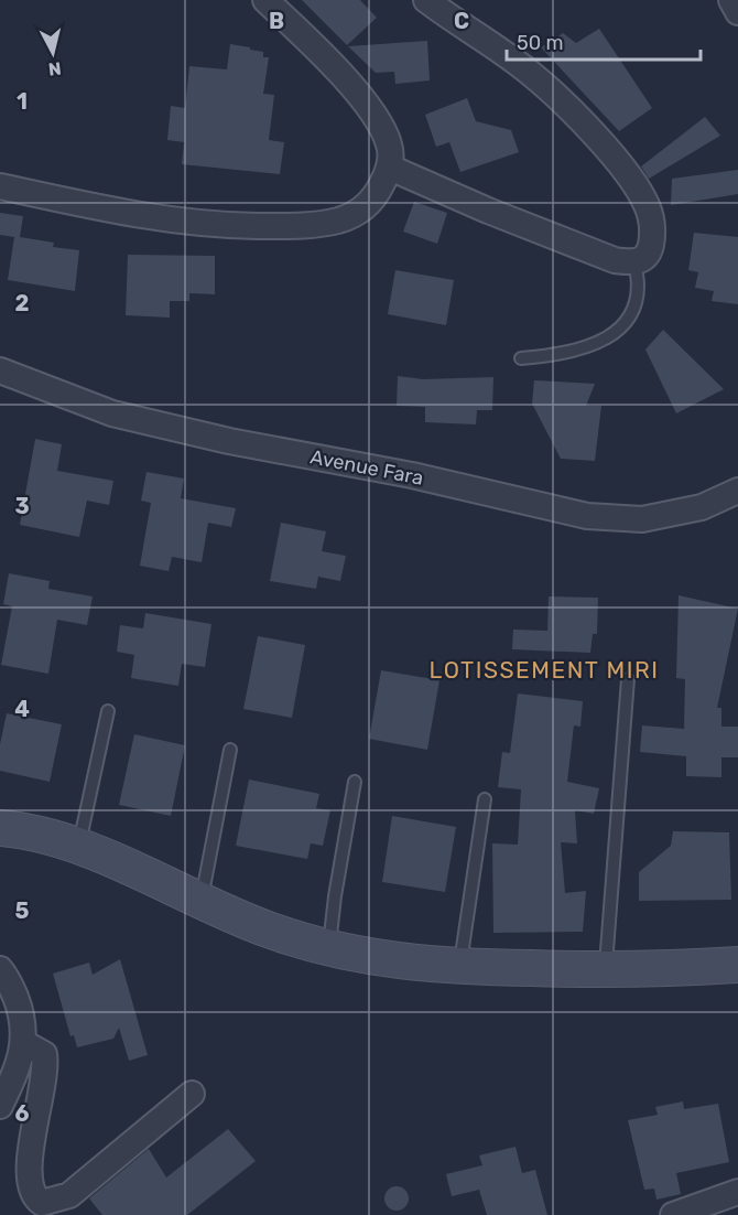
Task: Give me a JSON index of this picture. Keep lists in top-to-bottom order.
{
  "streets": {
    "street": ["Avenue Fara"]
  },
  "districts": ["LOTISSEMENT MIRI"],
  "scale_bar": "50 m",
  "north": "bottom",
  "grid": {
    "columns": ["B", "C"],
    "rows": [
      "1",
      "2",
      "3",
      "4",
      "5",
      "6"
    ]
  }
}
